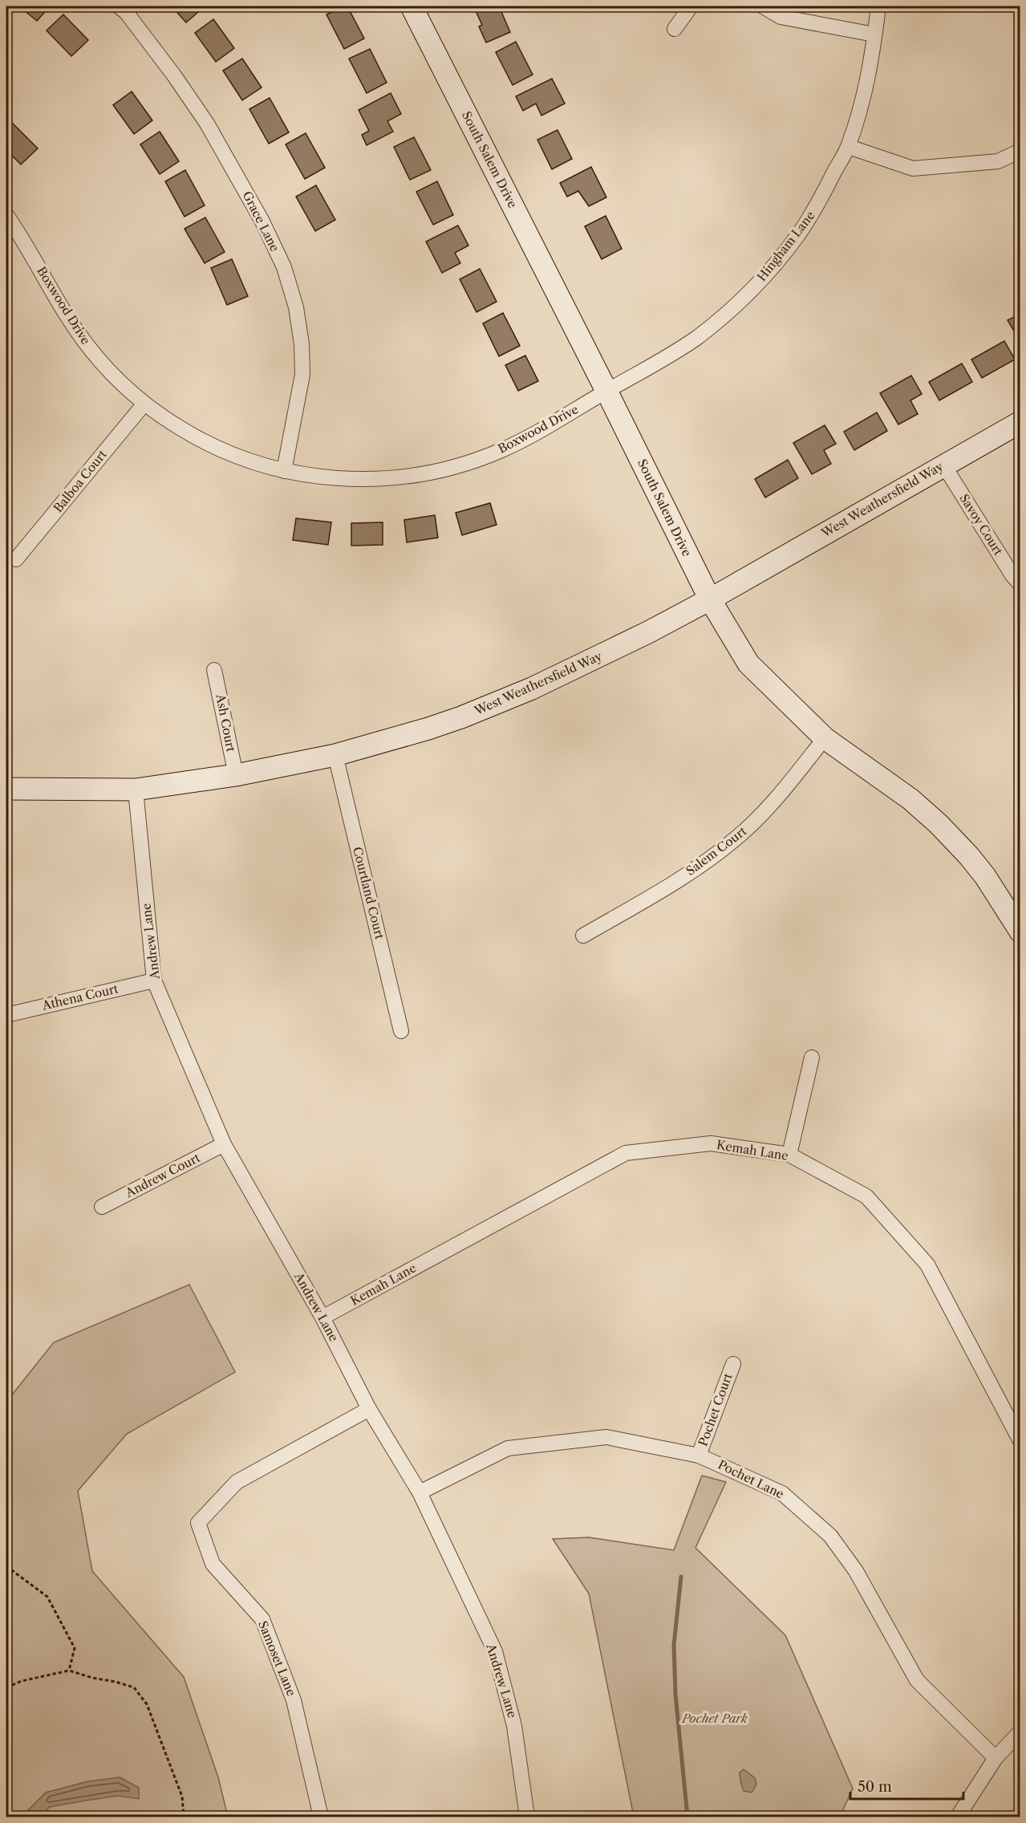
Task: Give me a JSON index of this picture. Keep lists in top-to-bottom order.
{
  "streets": {
    "street": [
      "South Salem Drive",
      "Grace Lane",
      "Hingham Lane",
      "Boxwood Drive",
      "Balboa Court",
      "West Weathersfield Way",
      "Savoy Court",
      "Ash Court",
      "Salem Court",
      "Courtland Court",
      "Andrew Lane",
      "Athena Court",
      "Kemah Lane",
      "Andrew Court",
      "Pochet Court",
      "Pochet Lane",
      "Samoset Lane"
    ]
  },
  "crossings": [
    ["South Salem Drive", "Hingham Lane"],
    ["South Salem Drive", "Boxwood Drive"],
    ["South Salem Drive", "West Weathersfield Way"],
    ["South Salem Drive", "Salem Court"],
    ["Grace Lane", "Boxwood Drive"],
    ["Hingham Lane", "Boxwood Drive"],
    ["Boxwood Drive", "Balboa Court"],
    ["West Weathersfield Way", "Savoy Court"],
    ["West Weathersfield Way", "Ash Court"],
    ["West Weathersfield Way", "Courtland Court"],
    ["West Weathersfield Way", "Andrew Lane"],
    ["Andrew Lane", "Athena Court"],
    ["Andrew Lane", "Kemah Lane"],
    ["Andrew Lane", "Andrew Court"],
    ["Andrew Lane", "Pochet Lane"],
    ["Andrew Lane", "Samoset Lane"],
    ["Pochet Court", "Pochet Lane"]
  ],
  "parks": ["Pochet Park"],
  "scale_bar": "50 m"
}
